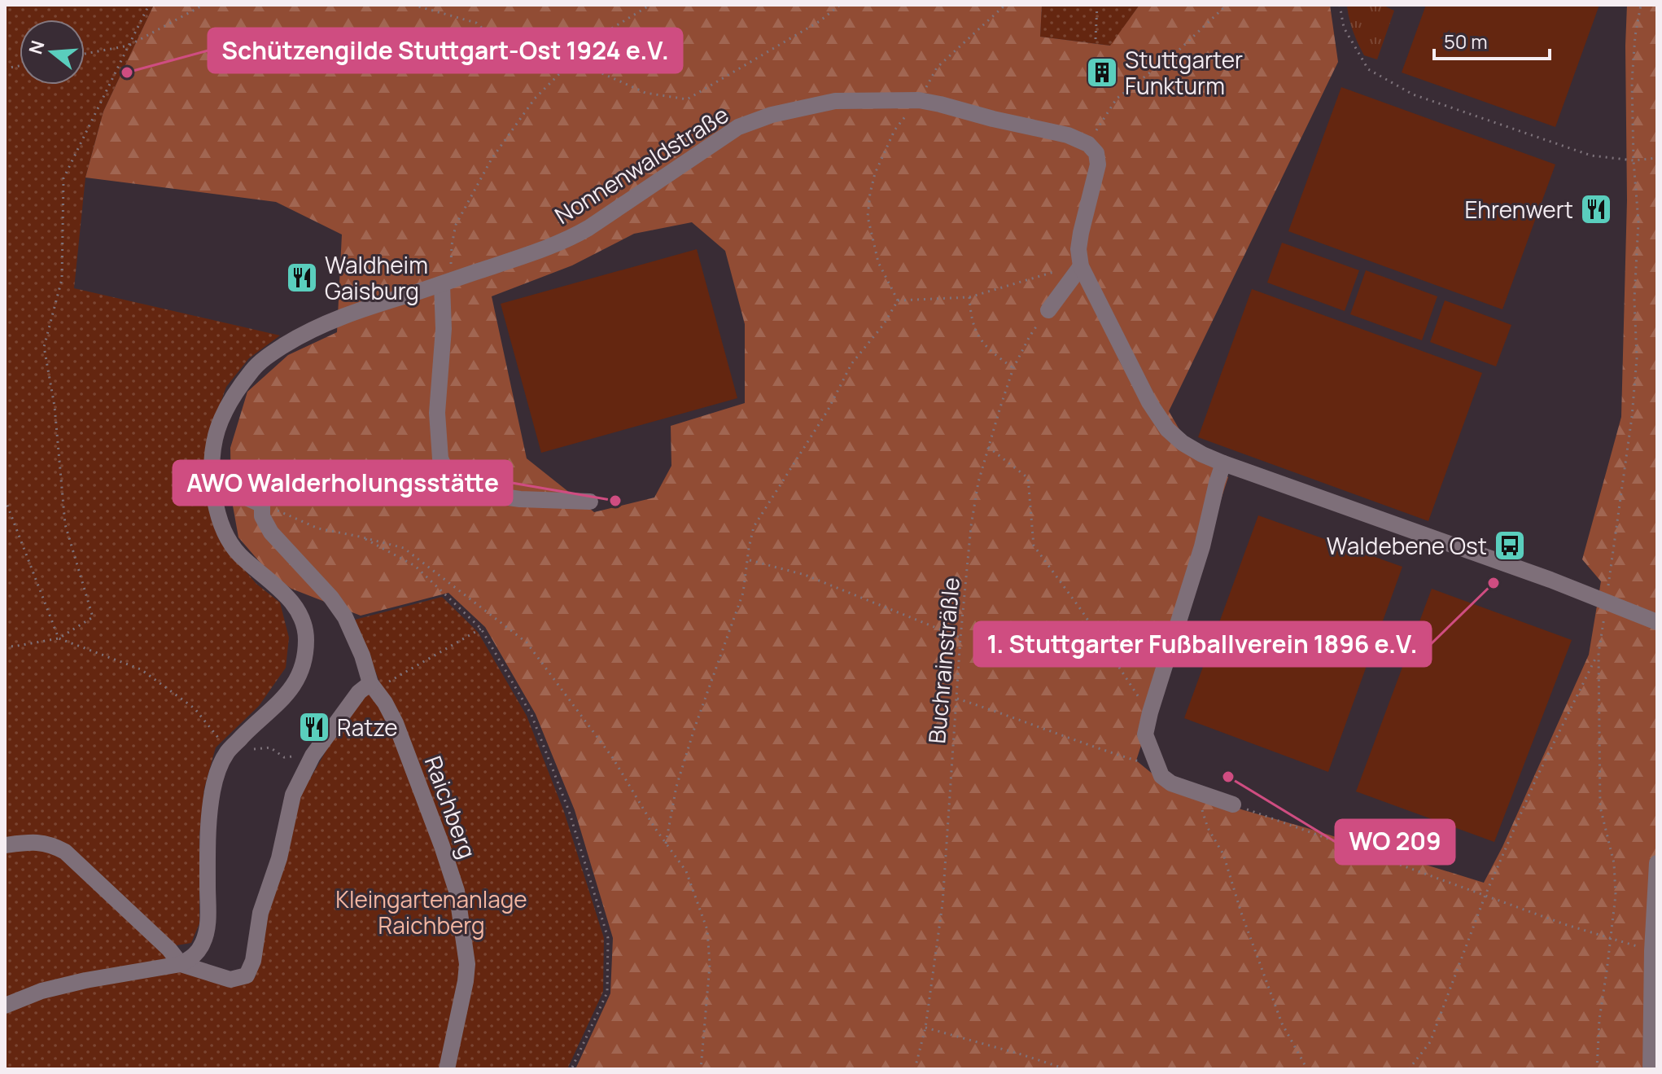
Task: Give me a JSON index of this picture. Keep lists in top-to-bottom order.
{
  "streets": {
    "street": ["Nonnenwaldstraße", "Raichberg"],
    "path": ["Buchrainsträßle"]
  },
  "parks": ["Kleingartenanlage Raichberg"],
  "places": {
    "other": [
      "Schützengilde Stuttgart-Ost 1924 e.V.",
      "AWO Walderholungsstätte",
      "1. Stuttgarter Fußballverein 1896 e.V.",
      "WO 209"
    ],
    "building": ["Stuttgarter Funkturm"],
    "restaurant": ["Ehrenwert", "Waldheim Gaisburg", "Ratze"],
    "bus stop": ["Waldebene Ost"]
  },
  "scale_bar": "50 m",
  "north": "left"
}
